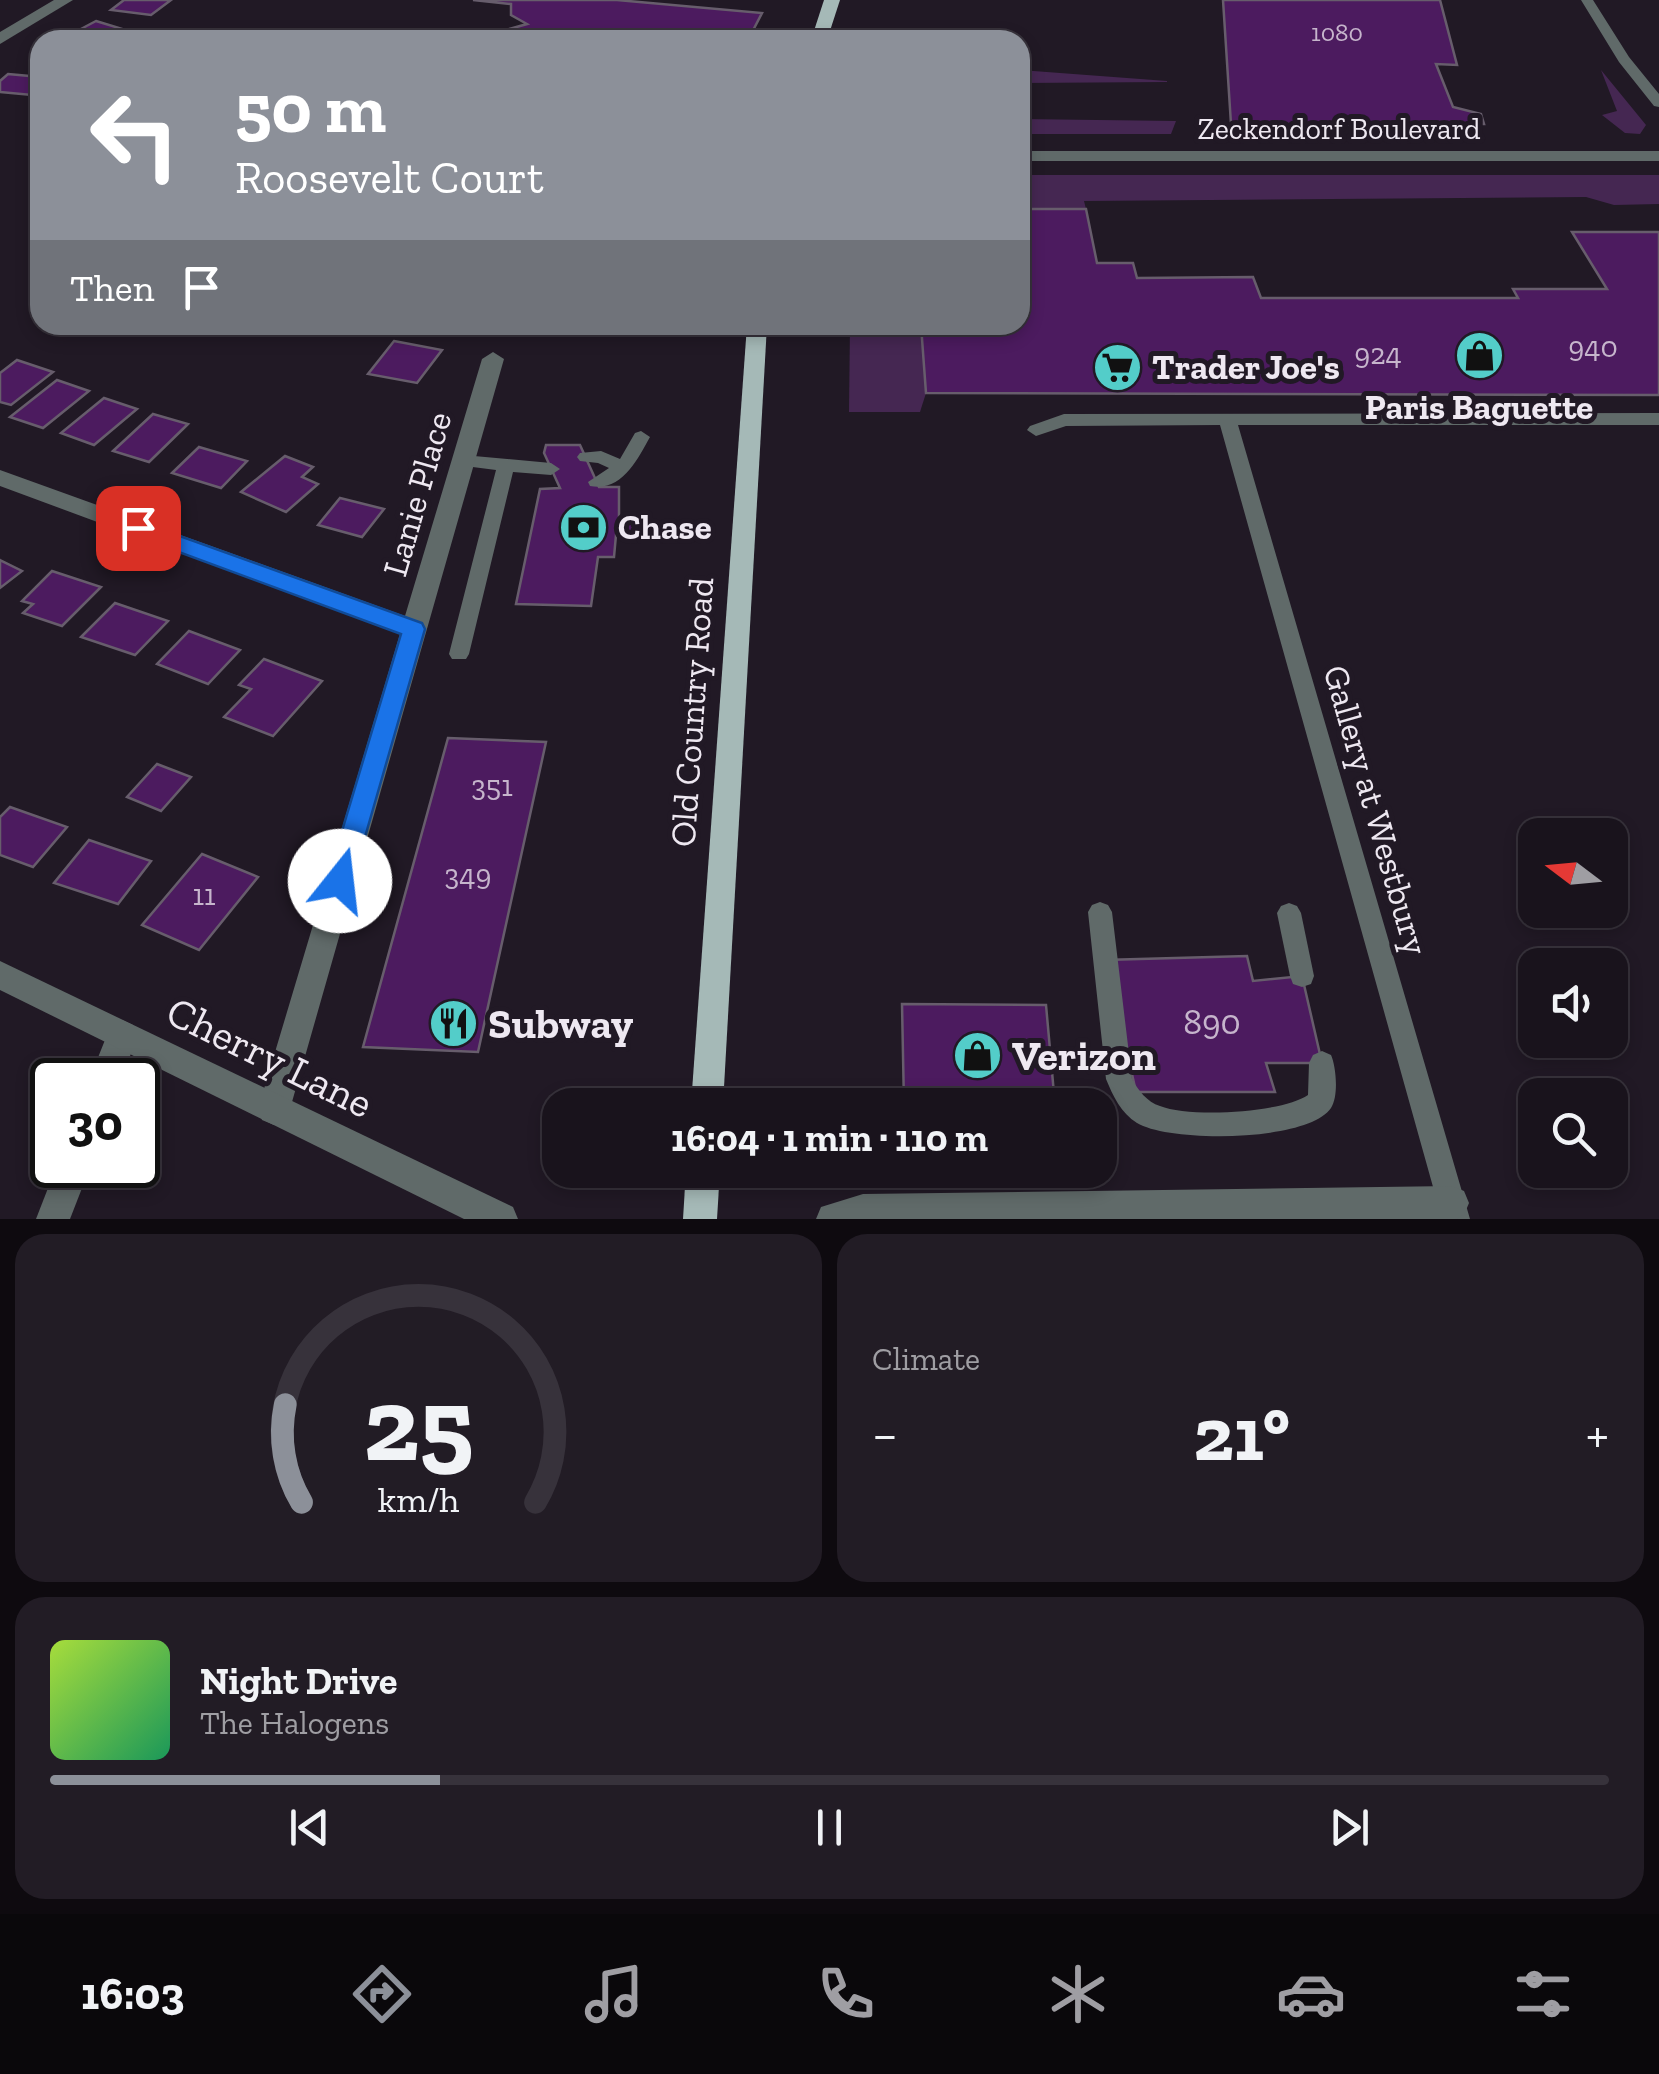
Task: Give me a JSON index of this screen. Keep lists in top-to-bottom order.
{
  "streets": {
    "main road": ["Old Country Road"],
    "street": ["Zeckendorf Boulevard", "Lanie Place", "Cherry Lane"],
    "lane": ["Gallery at Westbury"]
  },
  "crossings": [
    ["Lanie Place", "Cherry Lane"]
  ],
  "places": {
    "shop": ["Paris Baguette", "Verizon"],
    "supermarket": ["Trader Joe's"],
    "bank": ["Chase"],
    "restaurant": ["Subway"]
  },
  "house_numbers": [
    "1080",
    "940",
    "924",
    "351",
    "349",
    "11",
    "890"
  ],
  "north": "left",
  "page": {
    "turn": ["50 m", "Roosevelt Court"],
    "then": "Then",
    "limit": "30",
    "trip": "16:04 · 1 min · 110 m",
    "tile": "Climate",
    "heat": ["−", "21°", "+"],
    "song": ["Night Drive", "The Halogens"],
    "tabs": "16:03",
    "gauge": ["25", "km/h"]
  }
}
